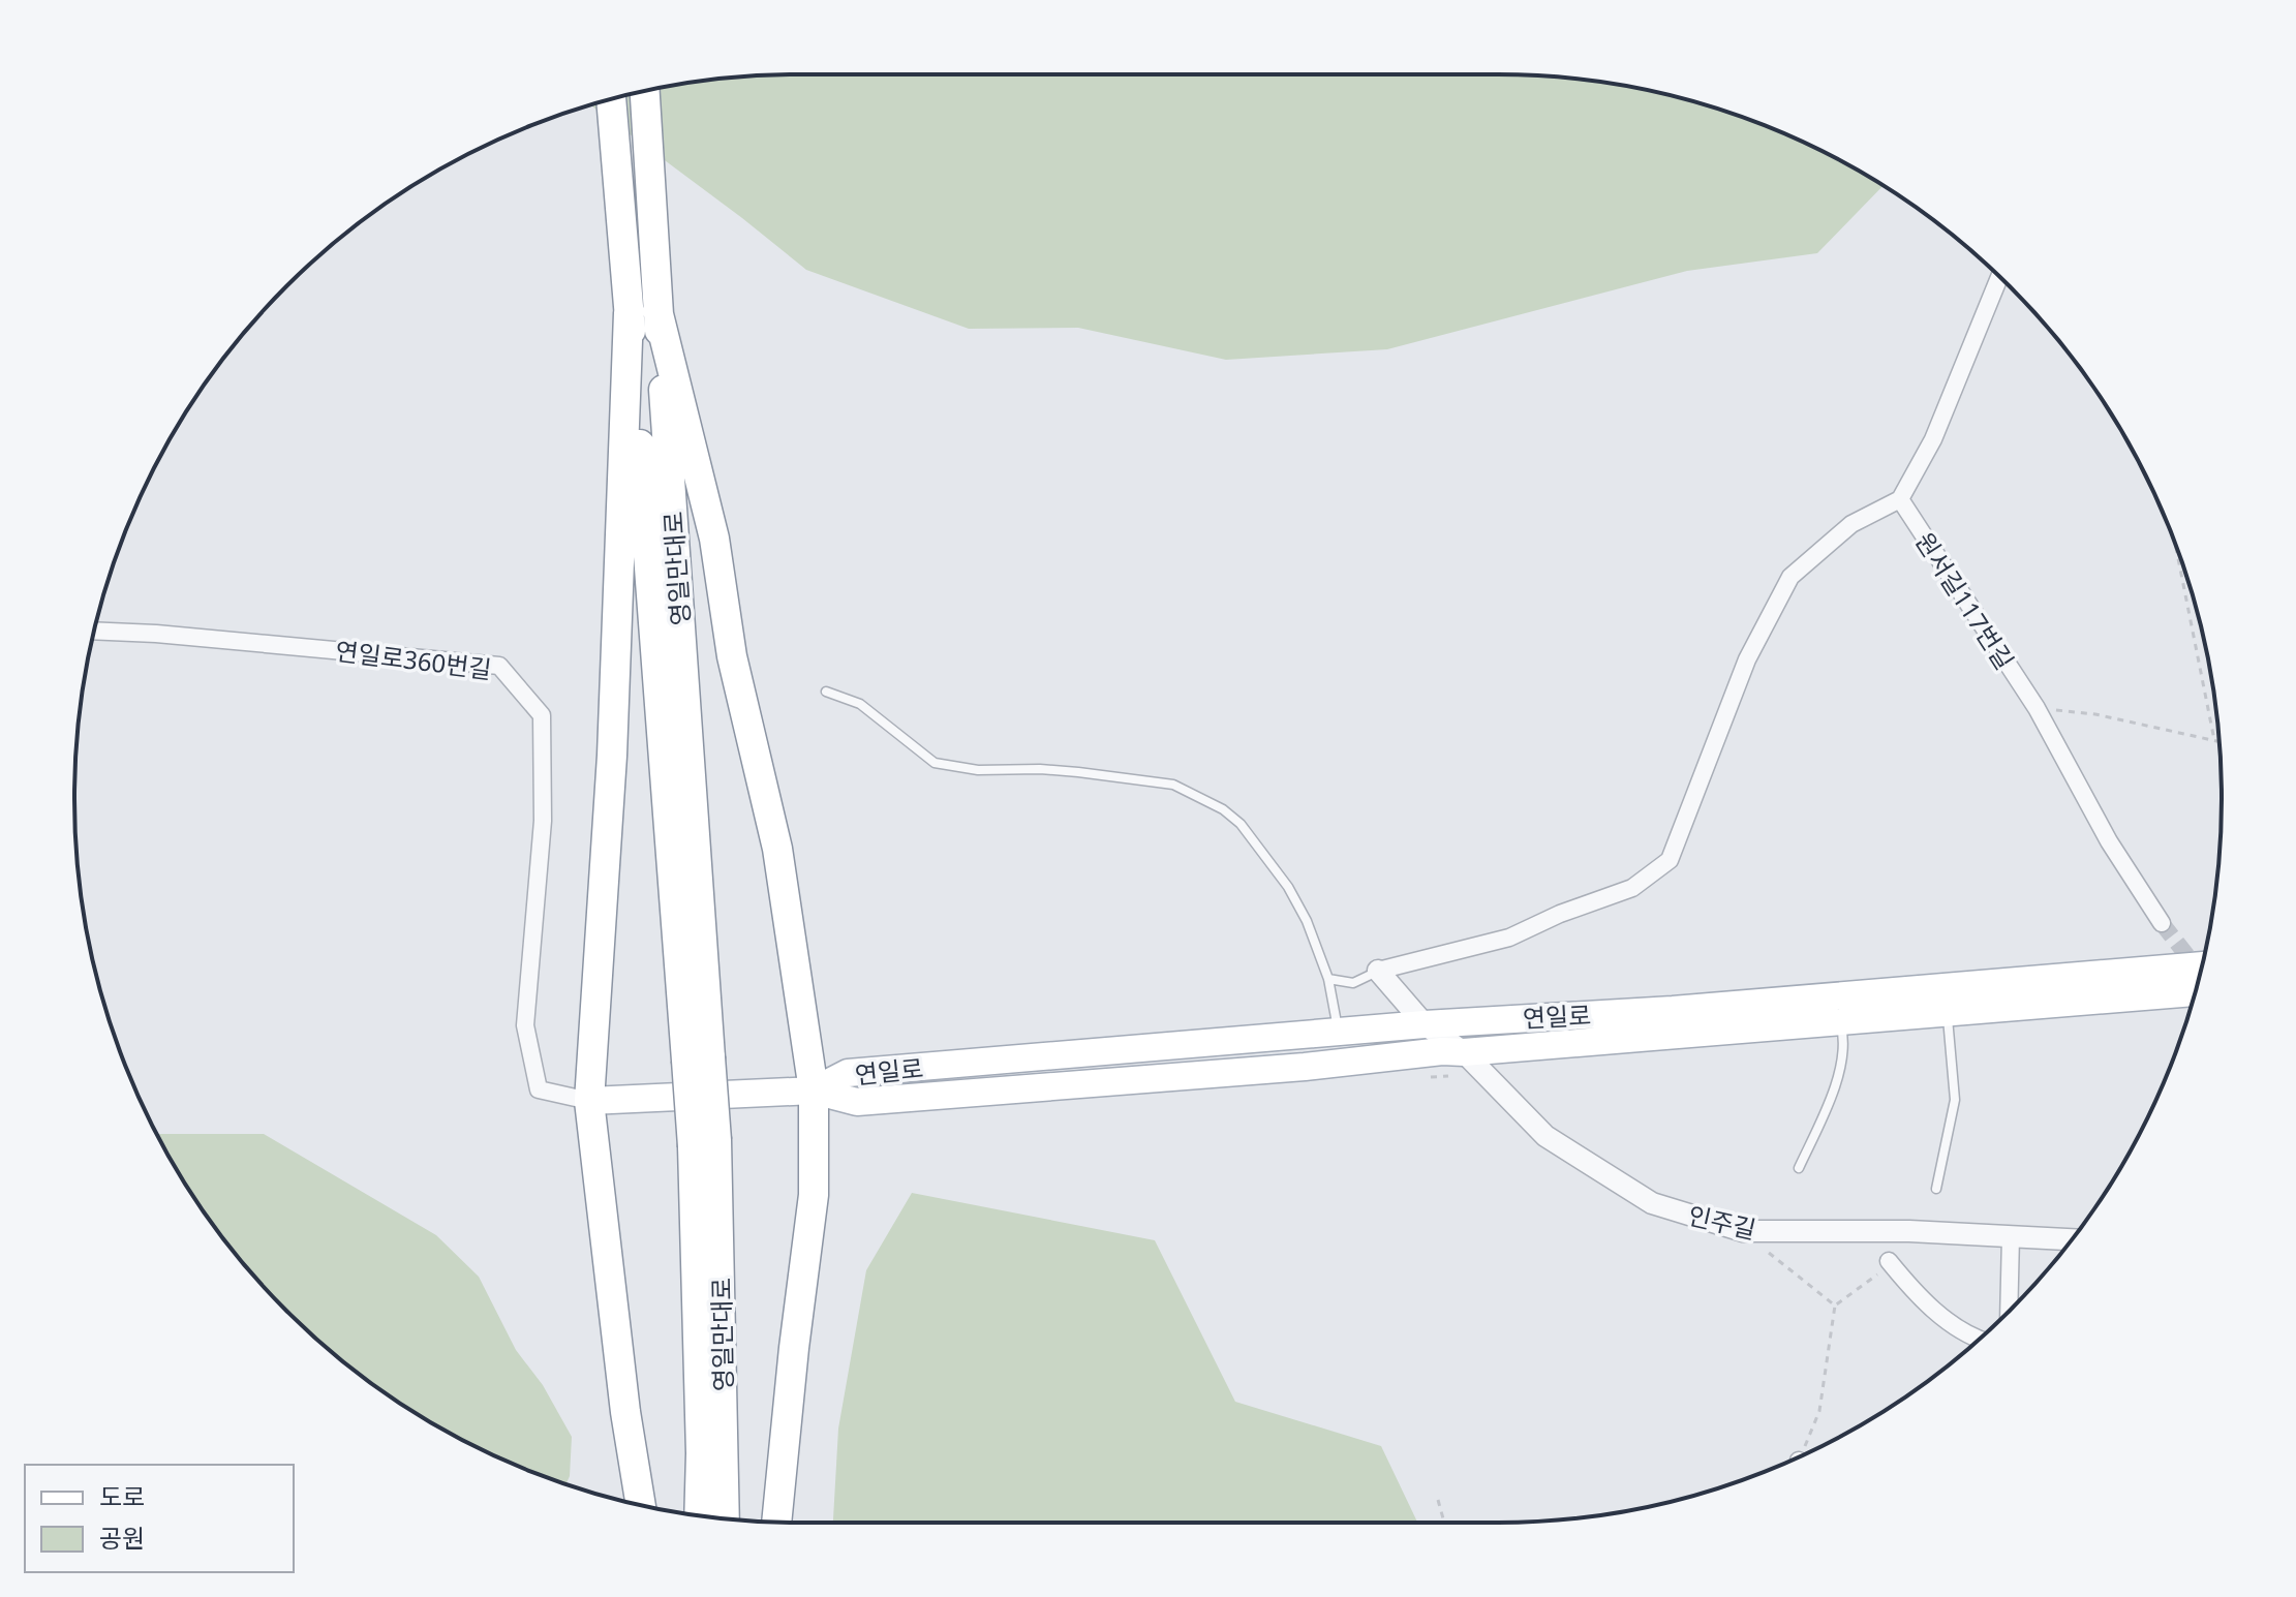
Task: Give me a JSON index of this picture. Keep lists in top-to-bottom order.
{
  "streets": {
    "highway": ["영일만대로"],
    "main road": ["연일로"],
    "street": ["원서길117번길", "연일로360번길", "인주길"]
  },
  "crossings": [
    ["연일로", "인주길"]
  ],
  "legend": ["도로", "공원"]
}
